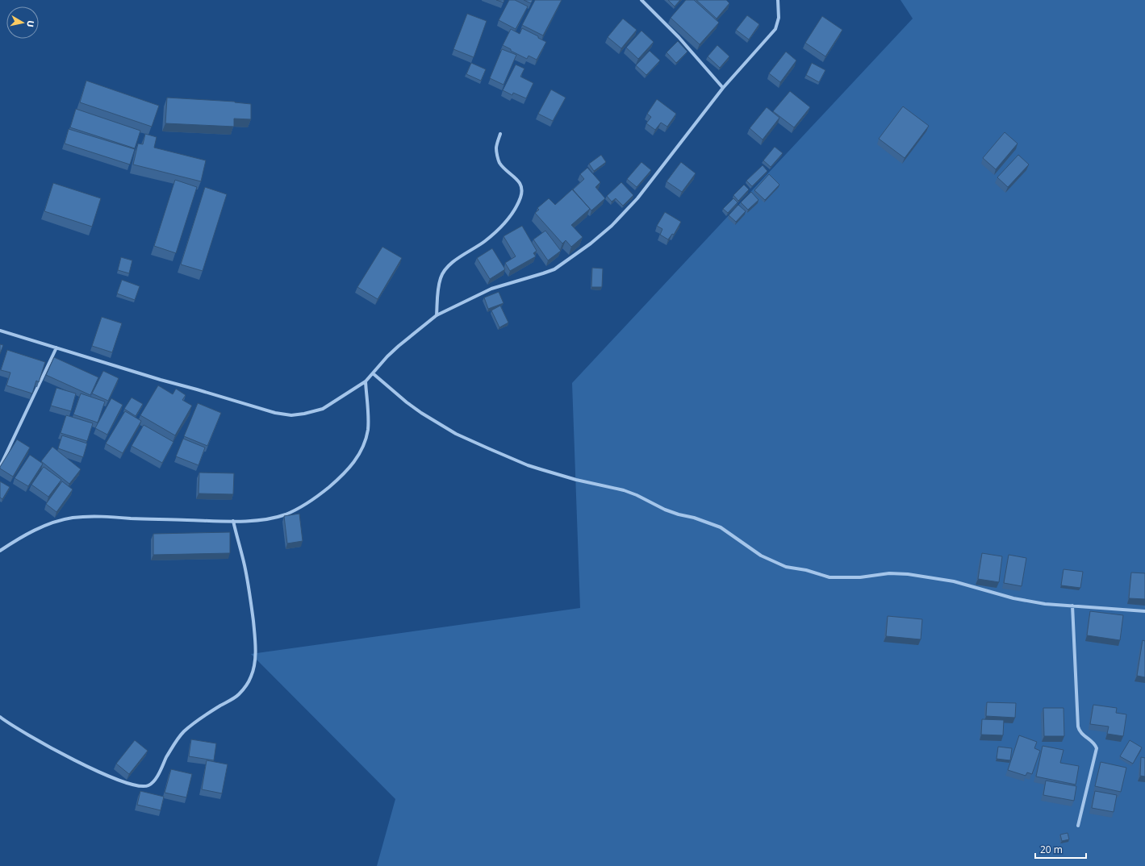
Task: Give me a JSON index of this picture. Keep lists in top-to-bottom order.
{
  "scale_bar": "20 m",
  "north": "right"
}
